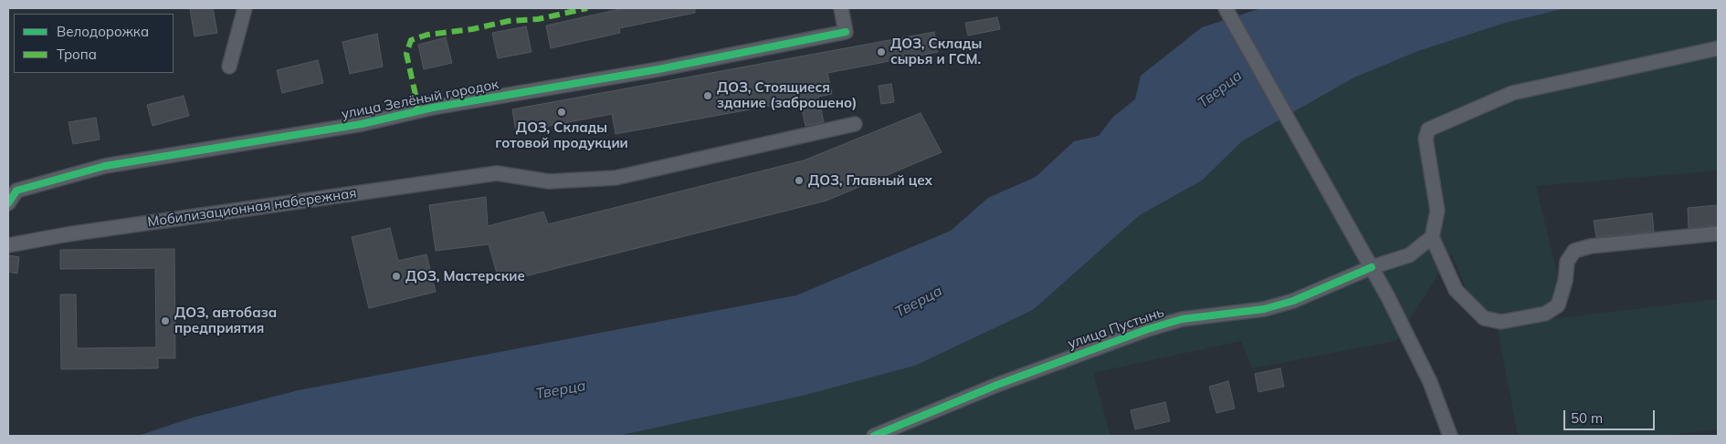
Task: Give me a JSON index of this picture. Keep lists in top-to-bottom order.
{
  "streets": {
    "street": ["улица Зелёный городок", "Мобилизационная набережная", "улица Пустынь"]
  },
  "water": ["Тверца"],
  "places": [
    "ДОЗ, Склады сырья и ГСМ.",
    "ДОЗ, Стоящиеся здание (заброшено)",
    "ДОЗ, Склады готовой продукции",
    "ДОЗ, Главный цех",
    "ДОЗ, Мастерские",
    "ДОЗ, автобаза предприятия"
  ],
  "legend": ["Велодорожка", "Тропа"],
  "scale_bar": "50 m"
}
